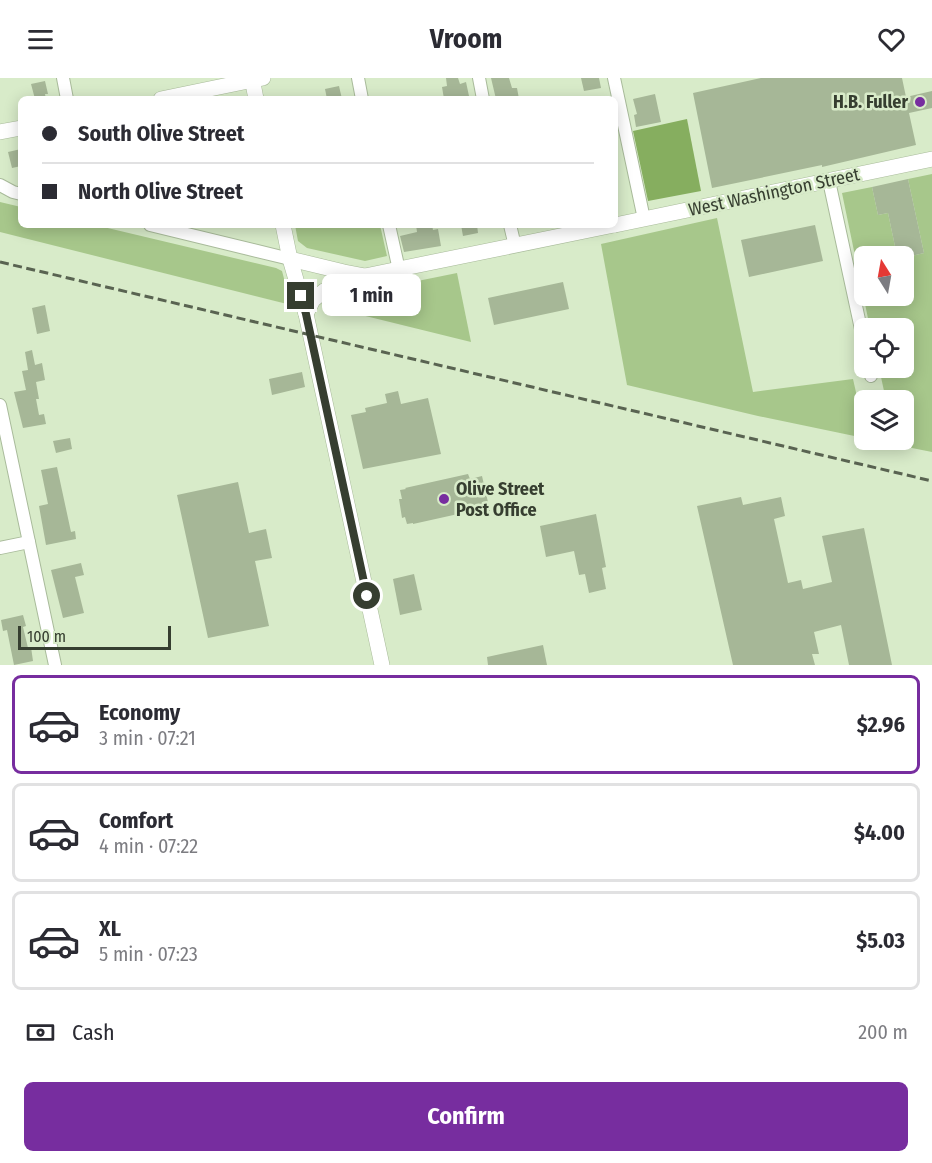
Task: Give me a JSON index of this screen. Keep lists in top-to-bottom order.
{
  "streets": {
    "street": ["West Washington Street"]
  },
  "places": ["H.B. Fuller", "Olive Street Post Office"],
  "scale_bar": "100 m",
  "north": "top",
  "page": {
    "header": "Vroom",
    "banner": ["South Olive Street", "North Olive Street"],
    "bubble": "1 min",
    "scale": "100 m",
    "list": [
      {
        "name": "Economy",
        "note": "3 min · 07:21",
        "value": "$2.96"
      },
      {
        "name": "Comfort",
        "note": "4 min · 07:22",
        "value": "$4.00"
      },
      {
        "name": "XL",
        "note": "5 min · 07:23",
        "value": "$5.03"
      }
    ],
    "pay": ["Cash", "200 m"],
    "buttons": "Confirm"
  }
}
